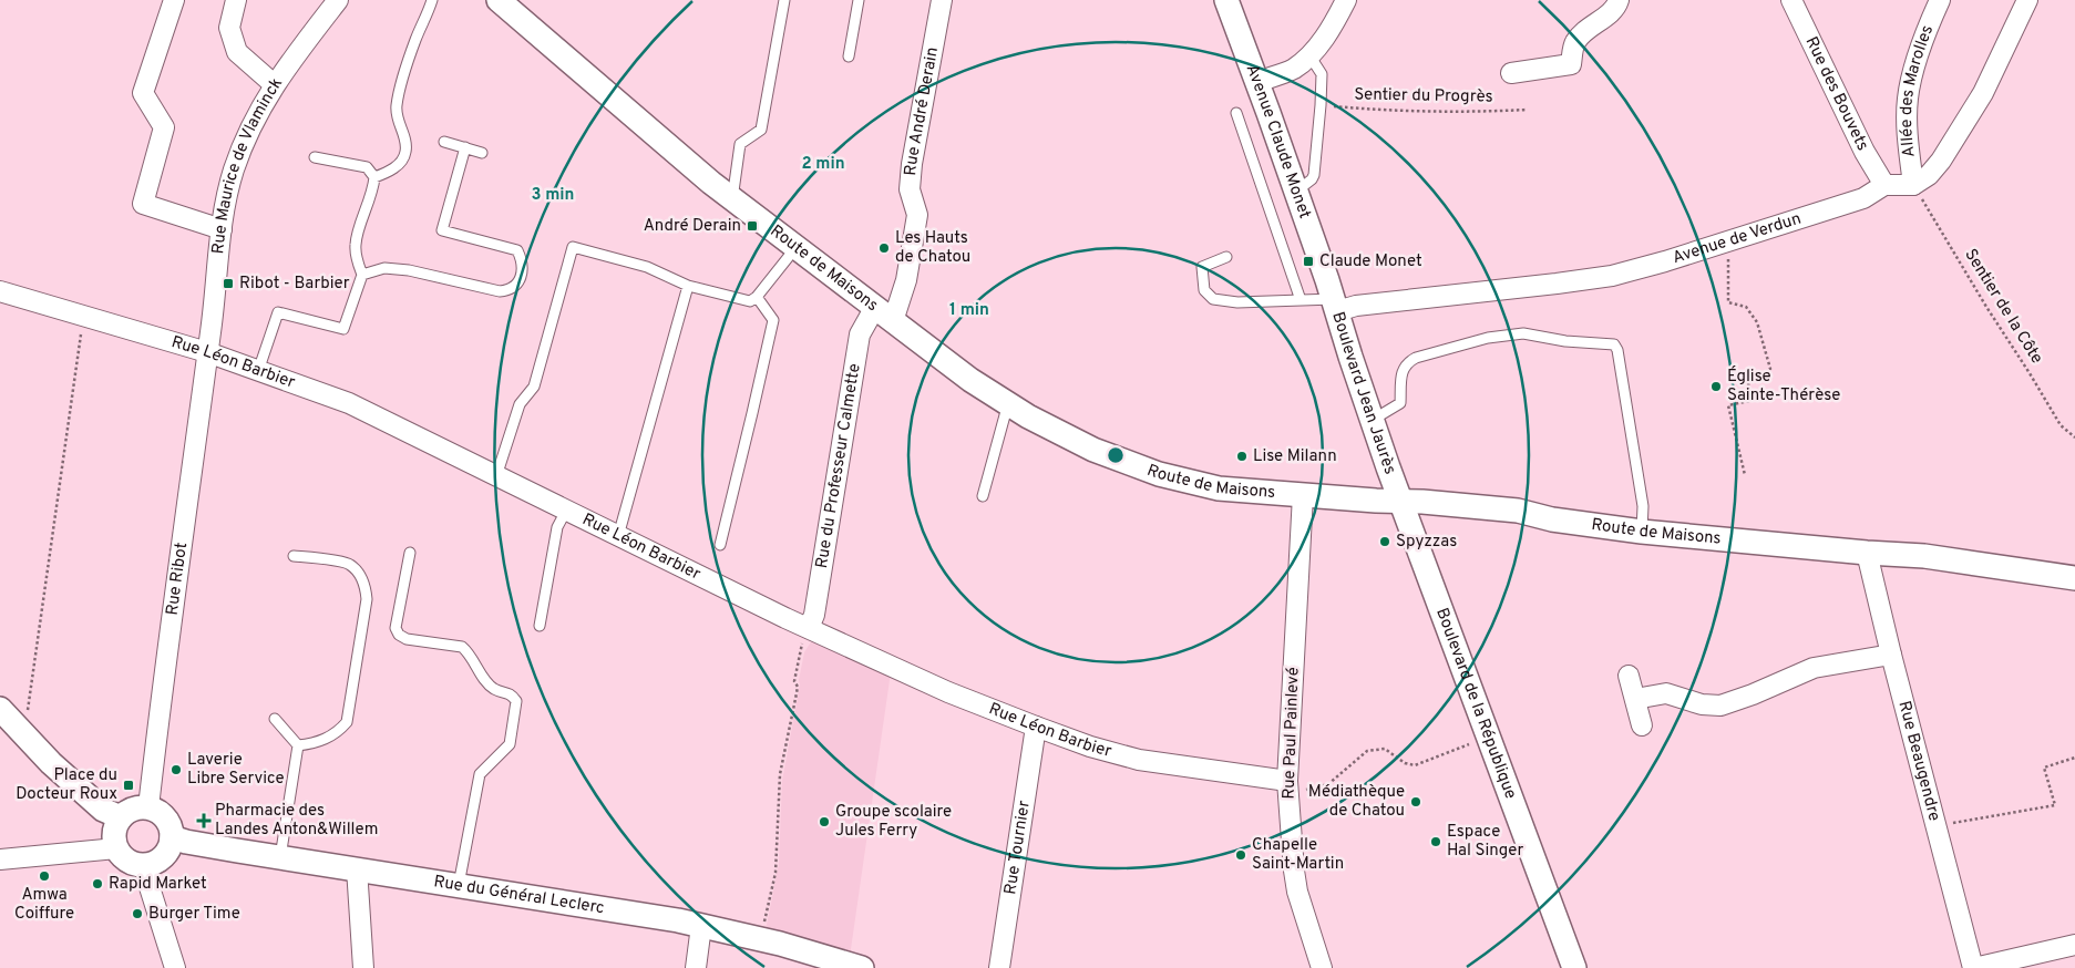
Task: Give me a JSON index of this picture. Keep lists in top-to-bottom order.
{
  "streets": {
    "street": [
      "Allée des Marolles",
      "Rue des Bouvets",
      "Rue André Derain",
      "Avenue Claude Monet",
      "Rue Maurice de Vlaminck",
      "Avenue de Verdun",
      "Route de Maisons",
      "Rue Léon Barbier",
      "Boulevard Jean Jaurès",
      "Rue du Professeur Calmette",
      "Rue Ribot",
      "Boulevard de la République",
      "Rue Paul Painlevé",
      "Rue Beaugendre",
      "Rue Tournier",
      "Rue du Général Leclerc"
    ],
    "path": ["Sentier du Progrès", "Sentier de la Côte"]
  },
  "crossings": [
    ["Allée des Marolles", "Sentier de la Côte"],
    ["Rue des Bouvets", "Avenue de Verdun"],
    ["Rue André Derain", "Route de Maisons"],
    ["Rue André Derain", "Rue du Professeur Calmette"],
    ["Avenue Claude Monet", "Avenue de Verdun"],
    ["Avenue Claude Monet", "Boulevard Jean Jaurès"],
    ["Rue Maurice de Vlaminck", "Rue Léon Barbier"],
    ["Rue Maurice de Vlaminck", "Rue Ribot"],
    ["Avenue de Verdun", "Boulevard Jean Jaurès"],
    ["Route de Maisons", "Boulevard Jean Jaurès"],
    ["Route de Maisons", "Rue du Professeur Calmette"],
    ["Route de Maisons", "Boulevard de la République"],
    ["Route de Maisons", "Rue Paul Painlevé"],
    ["Route de Maisons", "Rue Beaugendre"],
    ["Rue Léon Barbier", "Rue du Professeur Calmette"],
    ["Rue Léon Barbier", "Rue Ribot"],
    ["Rue Léon Barbier", "Rue Paul Painlevé"],
    ["Rue Léon Barbier", "Rue Tournier"],
    ["Boulevard Jean Jaurès", "Boulevard de la République"],
    ["Rue Ribot", "Rue du Général Leclerc"]
  ],
  "places": {
    "transit": [
      "André Derain",
      "Claude Monet",
      "Ribot - Barbier",
      "Place du Docteur Roux"
    ],
    "other": [
      "Les Hauts de Chatou",
      "Église Sainte-Thérèse",
      "Lise Milann",
      "Spyzzas",
      "Laverie Libre Service",
      "Médiathèque de Chatou",
      "Groupe scolaire Jules Ferry",
      "Espace Hal Singer",
      "Chapelle Saint-Martin",
      "Amwa Coiffure",
      "Rapid Market",
      "Burger Time"
    ],
    "health": ["Pharmacie des Landes Anton&Willem"]
  },
  "rings": ["2 min", "3 min", "1 min"]
}
